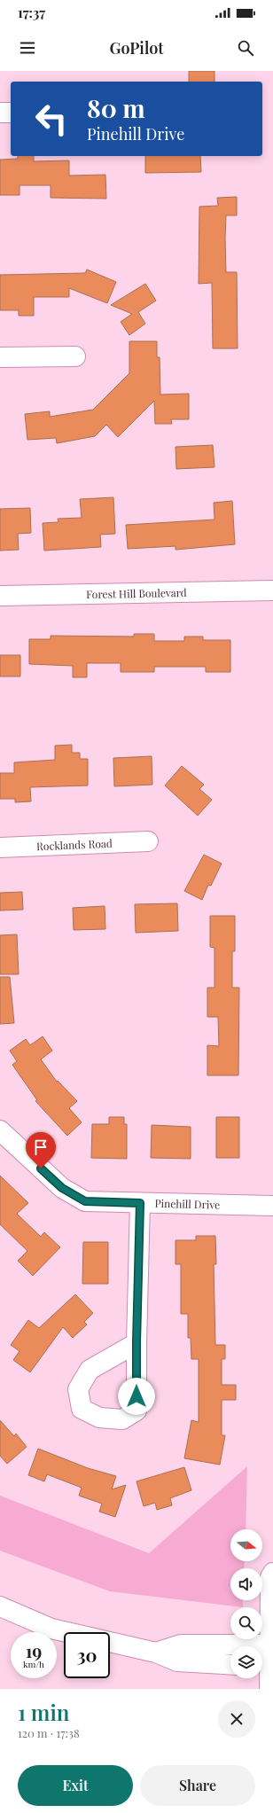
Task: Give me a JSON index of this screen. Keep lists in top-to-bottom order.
{
  "streets": {
    "street": ["Forest Hill Boulevard", "Rocklands Road", "Pinehill Drive"]
  },
  "north": "right",
  "page": {
    "status": "17:37",
    "header": "GoPilot",
    "turn": ["80 m", "Pinehill Drive"],
    "speed": "19 km/h",
    "limit": "30",
    "heading": ["1 min", "120 m · 17:38"],
    "buttons": ["Exit", "Share"]
  }
}
